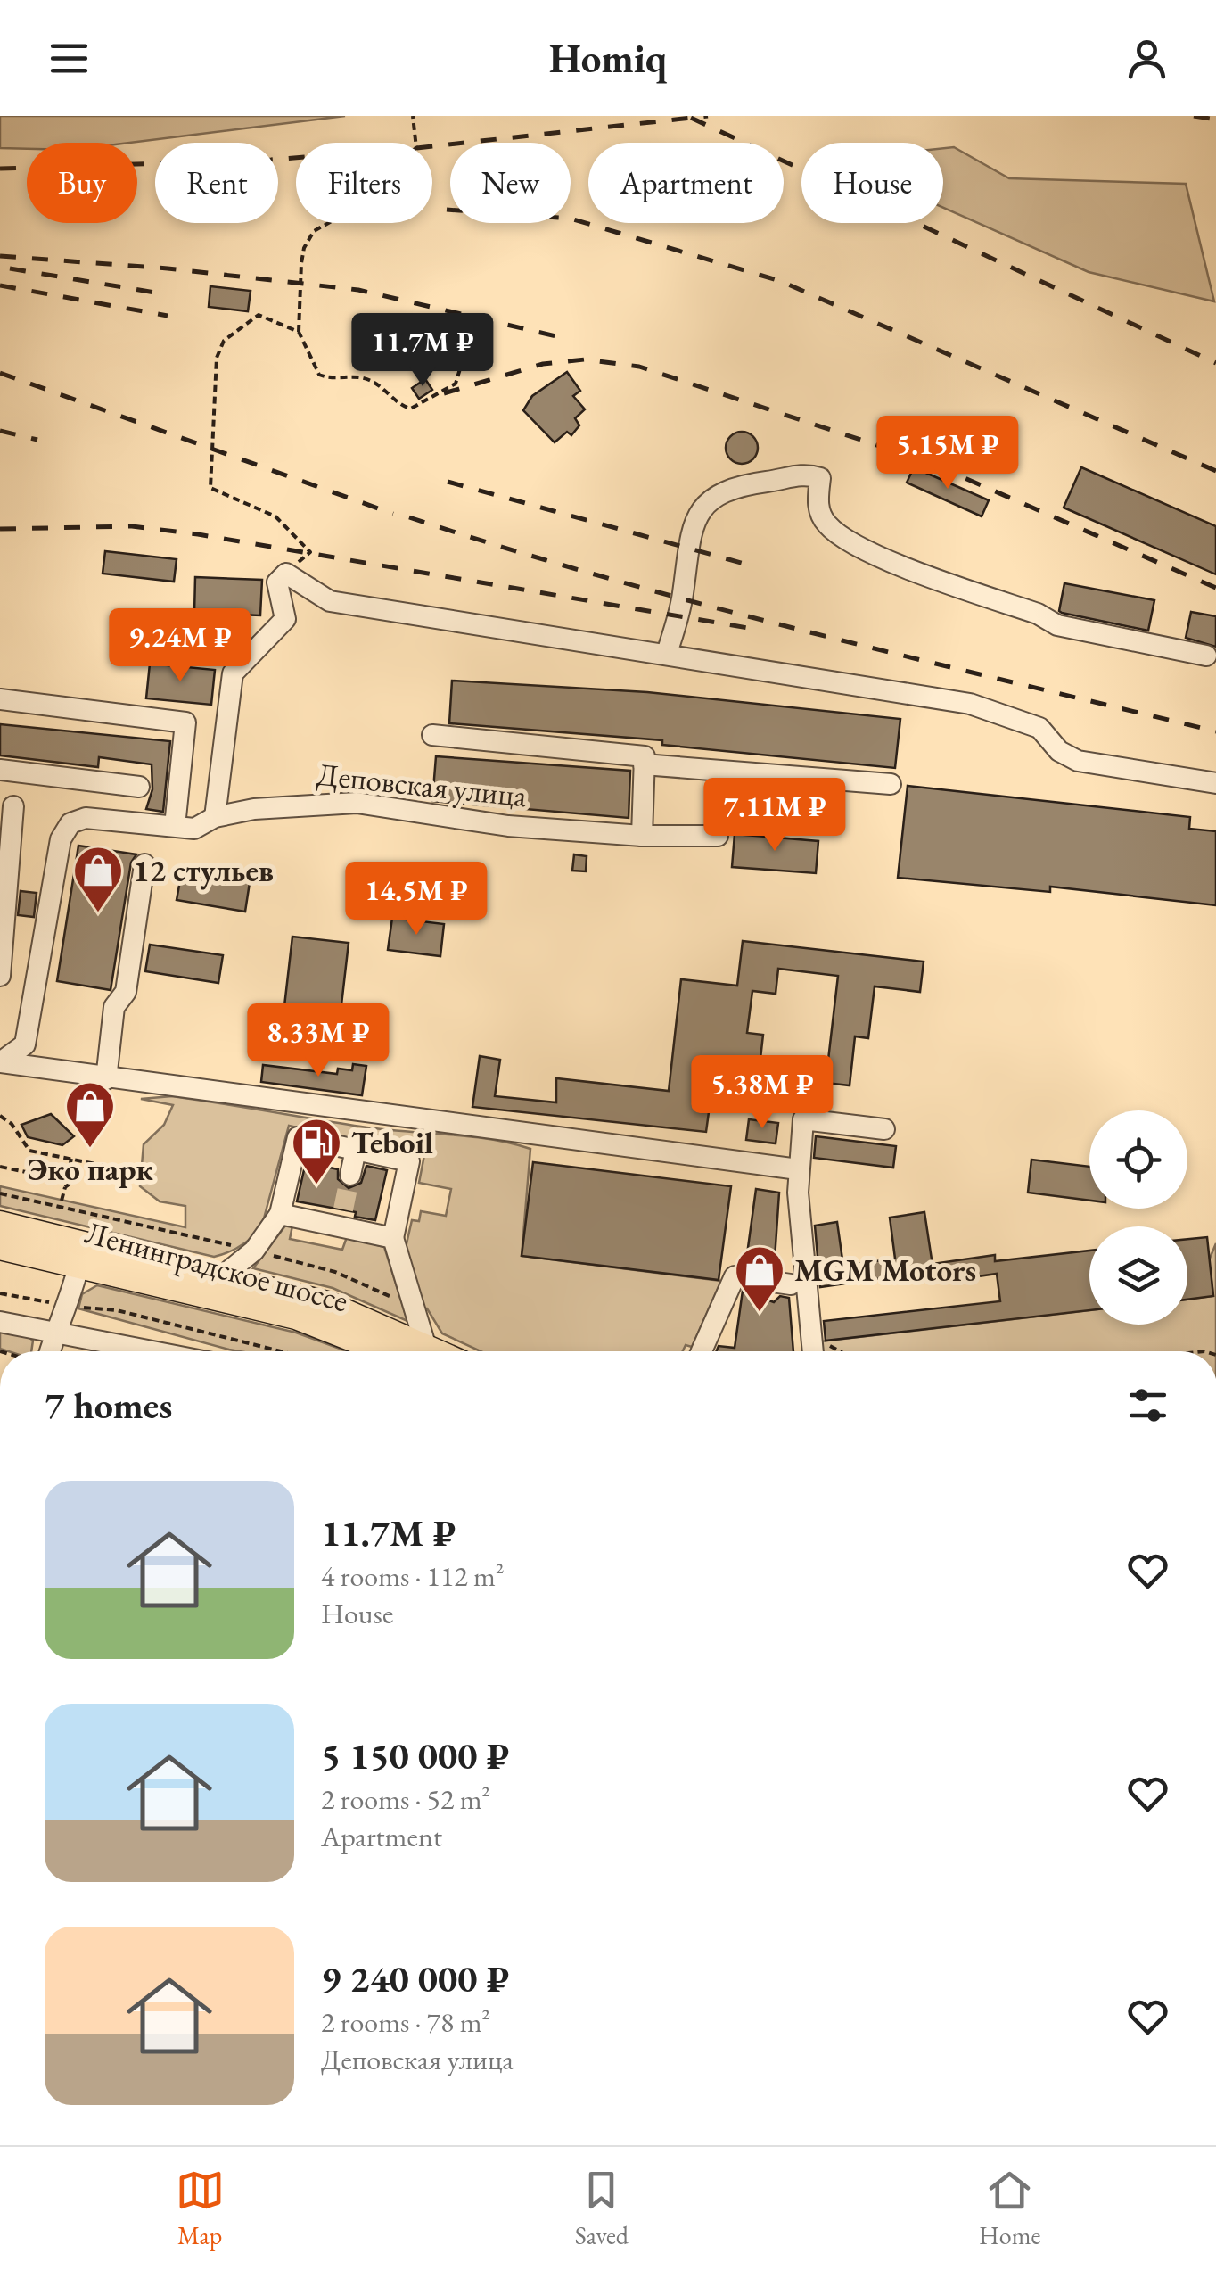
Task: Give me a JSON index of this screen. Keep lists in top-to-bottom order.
{
  "streets": {
    "main road": ["Ленинградское шоссе"],
    "street": ["Деповская улица"]
  },
  "places": {
    "shop": ["12 стульев", "Эко парк", "MGM Motors"],
    "fuel station": ["Teboil"]
  },
  "page": {
    "header": "Homiq",
    "chip": [
      "Buy",
      "Rent",
      "Filters",
      "New",
      "Apartment",
      "House"
    ],
    "price": [
      "11.7M ₽",
      "5.15M ₽",
      "9.24M ₽",
      "7.11M ₽",
      "14.5M ₽",
      "8.33M ₽",
      "5.38M ₽"
    ],
    "heading": "7 homes",
    "list": [
      {
        "name": "11.7M ₽",
        "note": "4 rooms · 112 m² · House"
      },
      {
        "name": "5 150 000 ₽",
        "note": "2 rooms · 52 m² · Apartment"
      },
      {
        "name": "9 240 000 ₽",
        "note": "2 rooms · 78 m² · Деповская улица"
      }
    ],
    "tabs": ["Map", "Saved", "Home"]
  }
}
